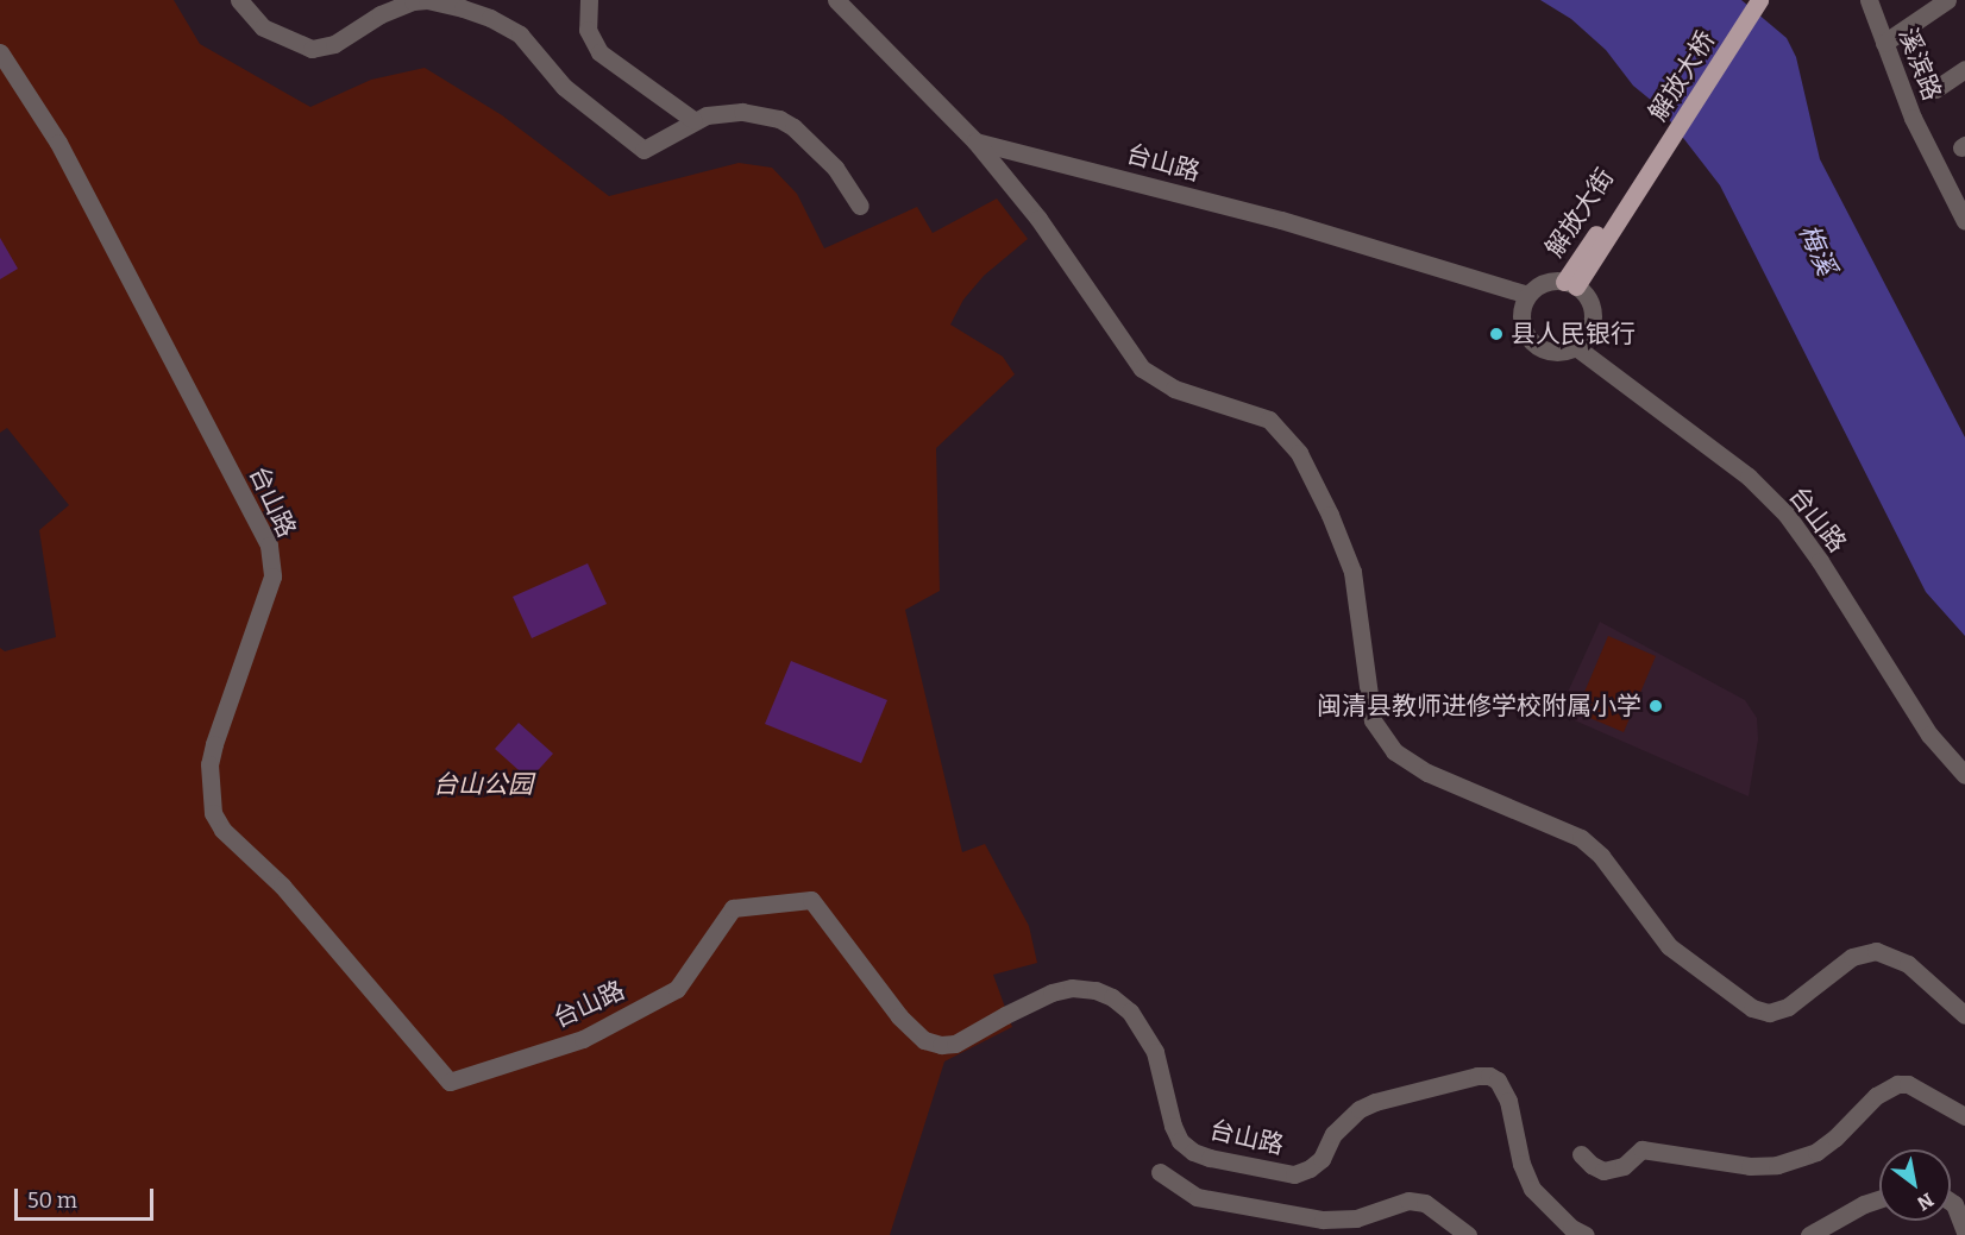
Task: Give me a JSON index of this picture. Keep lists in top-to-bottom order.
{
  "streets": {
    "main road": ["解放大桥", "解放大街"],
    "street": ["溪滨路", "台山路"]
  },
  "crossings": [
    ["解放大桥", "解放大街"],
    ["台山路", "解放大街"]
  ],
  "water": ["梅溪"],
  "parks": ["台山公园"],
  "places": ["县人民银行", "闽清县教师进修学校附属小学"],
  "scale_bar": "50 m",
  "north": "bottom right"
}
